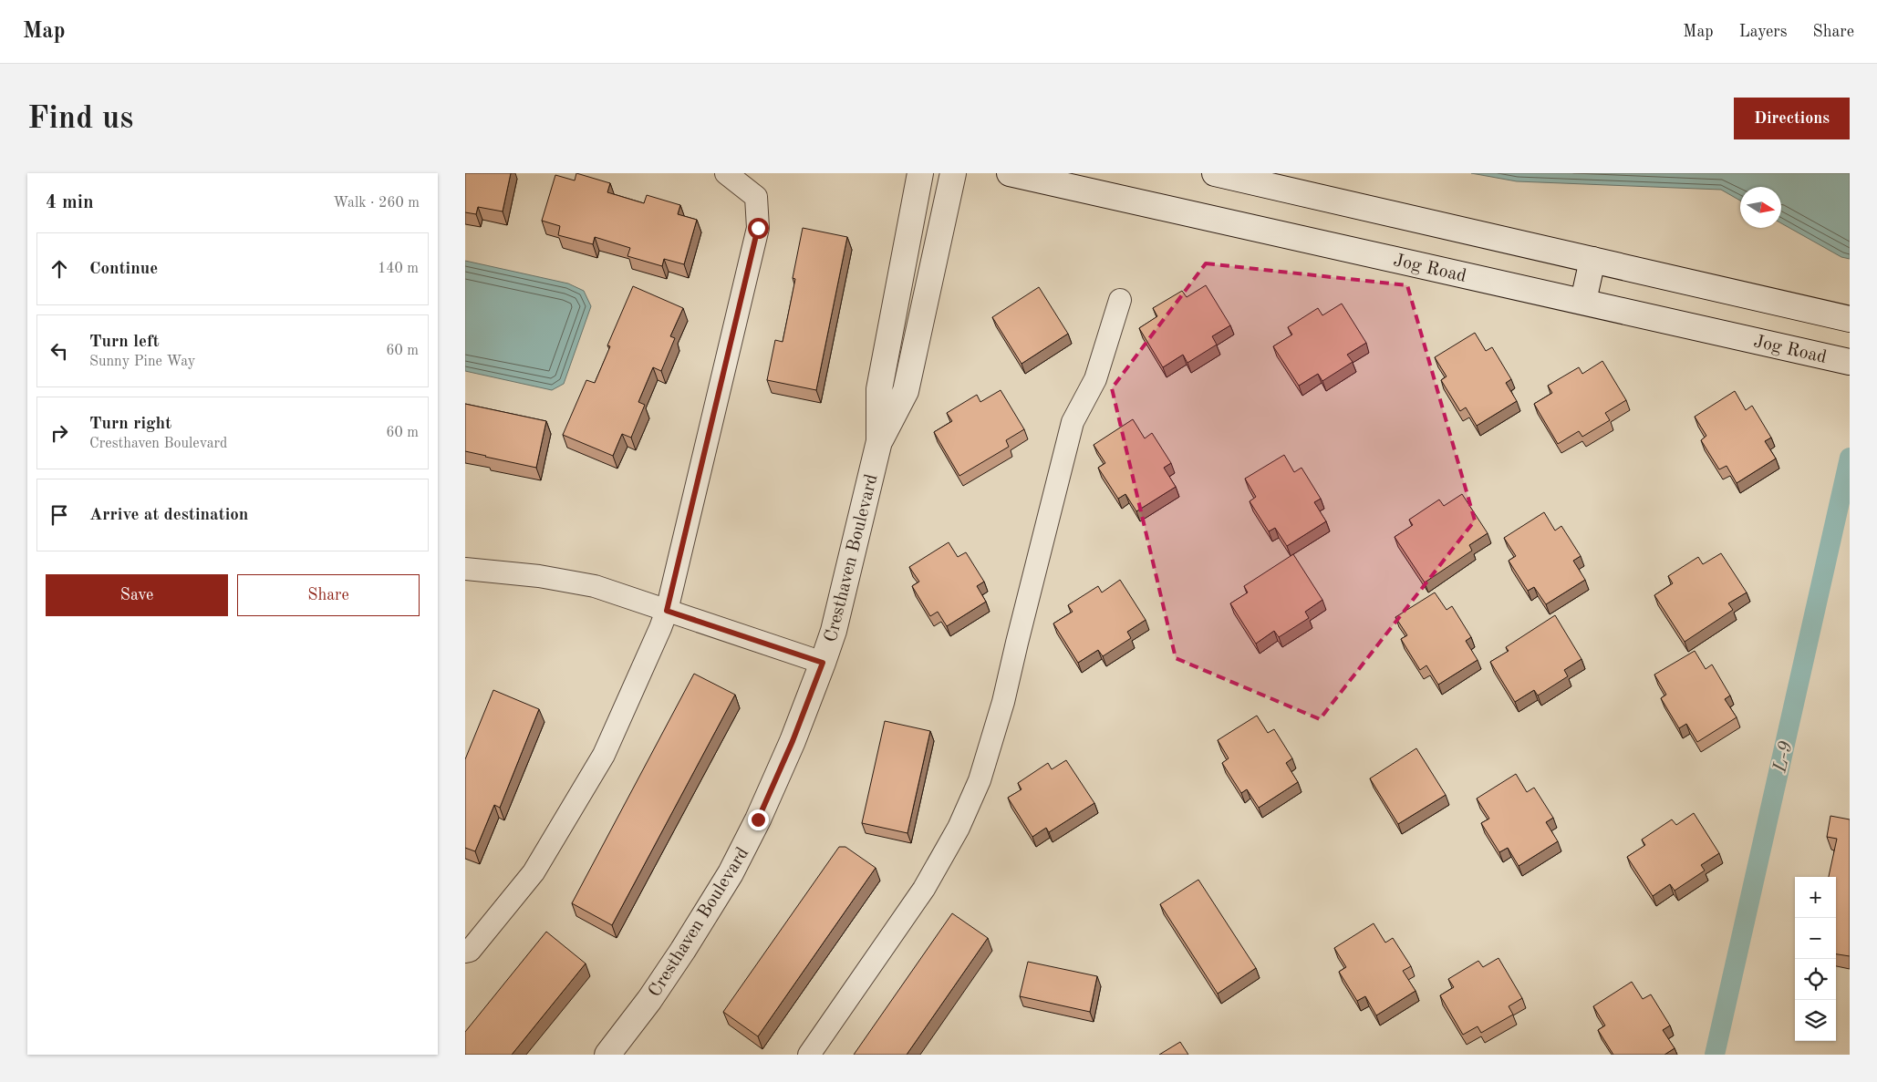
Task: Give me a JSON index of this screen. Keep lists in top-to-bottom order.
{
  "streets": {
    "main road": ["Jog Road", "Cresthaven Boulevard"]
  },
  "water": ["L-9"],
  "north": "right",
  "page": {
    "header": "Map",
    "nav": ["Map", "Layers", "Share"],
    "buttons": [
      "Directions",
      ["Save", "Share"]
    ],
    "title": "Find us",
    "heading": ["4 min", "Walk · 260 m"],
    "list": [
      ["Continue", "140 m"],
      ["Turn left", "Sunny Pine Way", "60 m"],
      ["Turn right", "Cresthaven Boulevard", "60 m"],
      "Arrive at destination"
    ],
    "map_buttons": ["+", "−"]
  }
}
